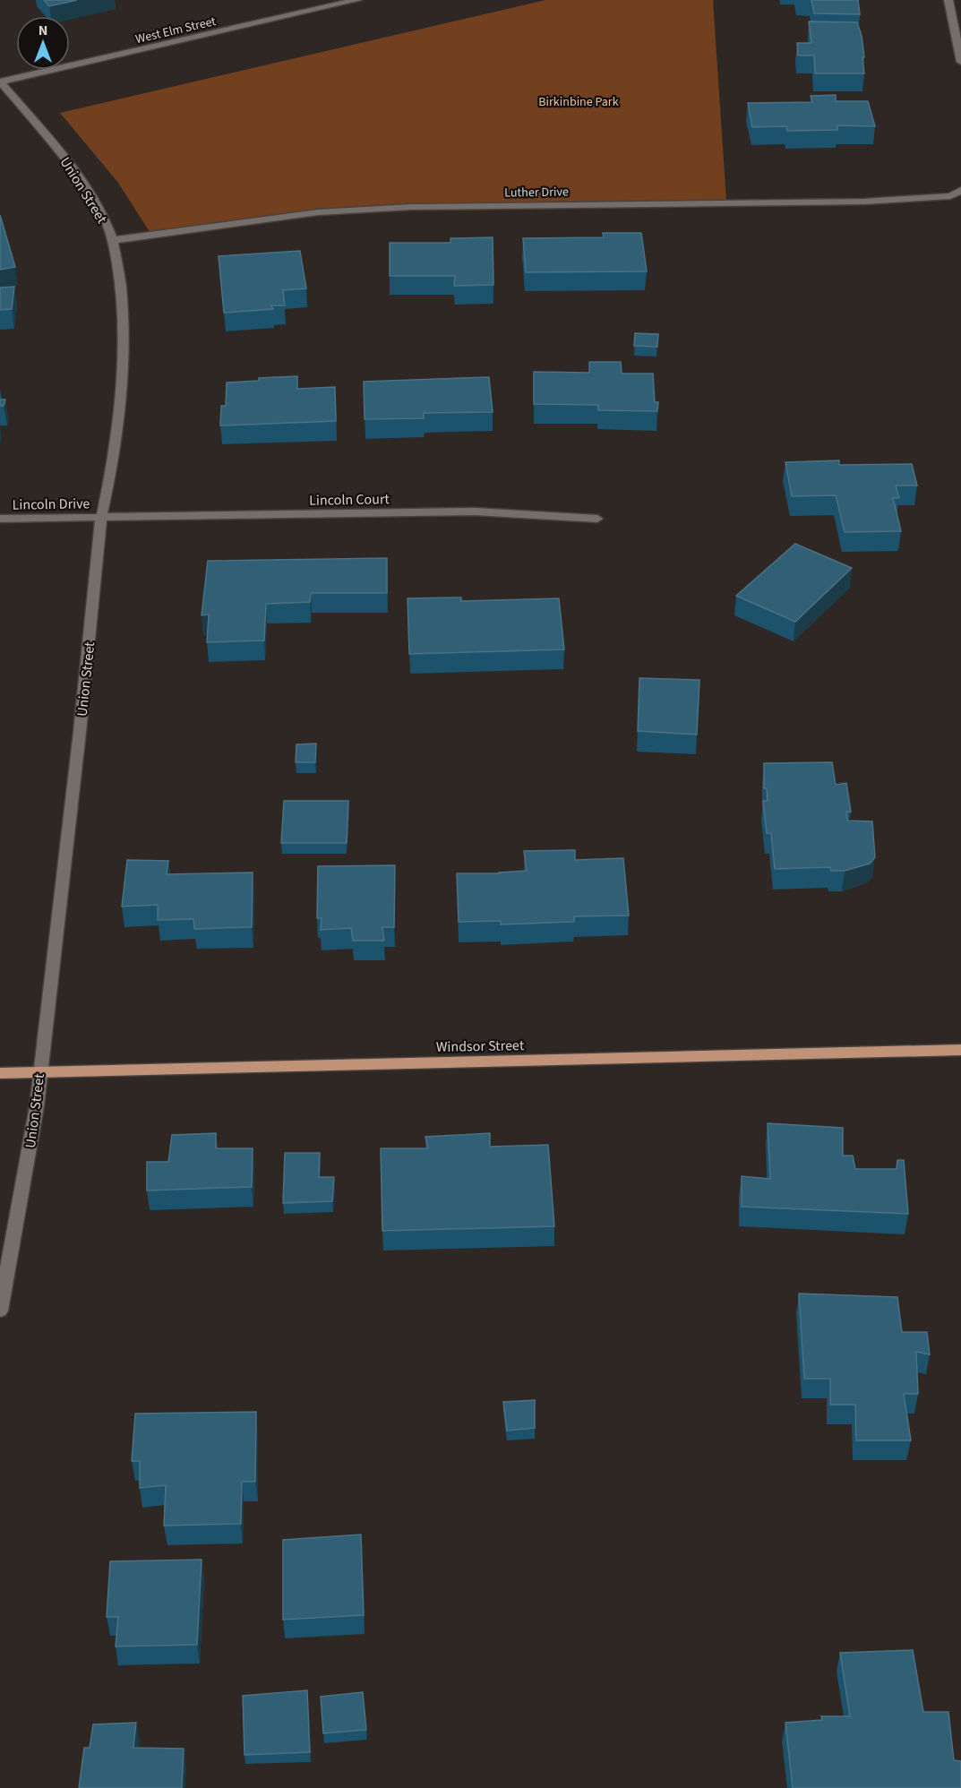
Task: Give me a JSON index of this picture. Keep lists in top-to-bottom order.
{
  "streets": {
    "main road": ["Windsor Street"],
    "street": [
      "West Elm Street",
      "Union Street",
      "Luther Drive",
      "Lincoln Court",
      "Lincoln Drive"
    ]
  },
  "crossings": [
    ["West Elm Street", "Union Street"],
    ["Union Street", "Luther Drive"],
    ["Union Street", "Lincoln Court"],
    ["Union Street", "Lincoln Drive"],
    ["Union Street", "Windsor Street"],
    ["Lincoln Court", "Lincoln Drive"]
  ],
  "parks": ["Birkinbine Park"],
  "north": "top"
}
